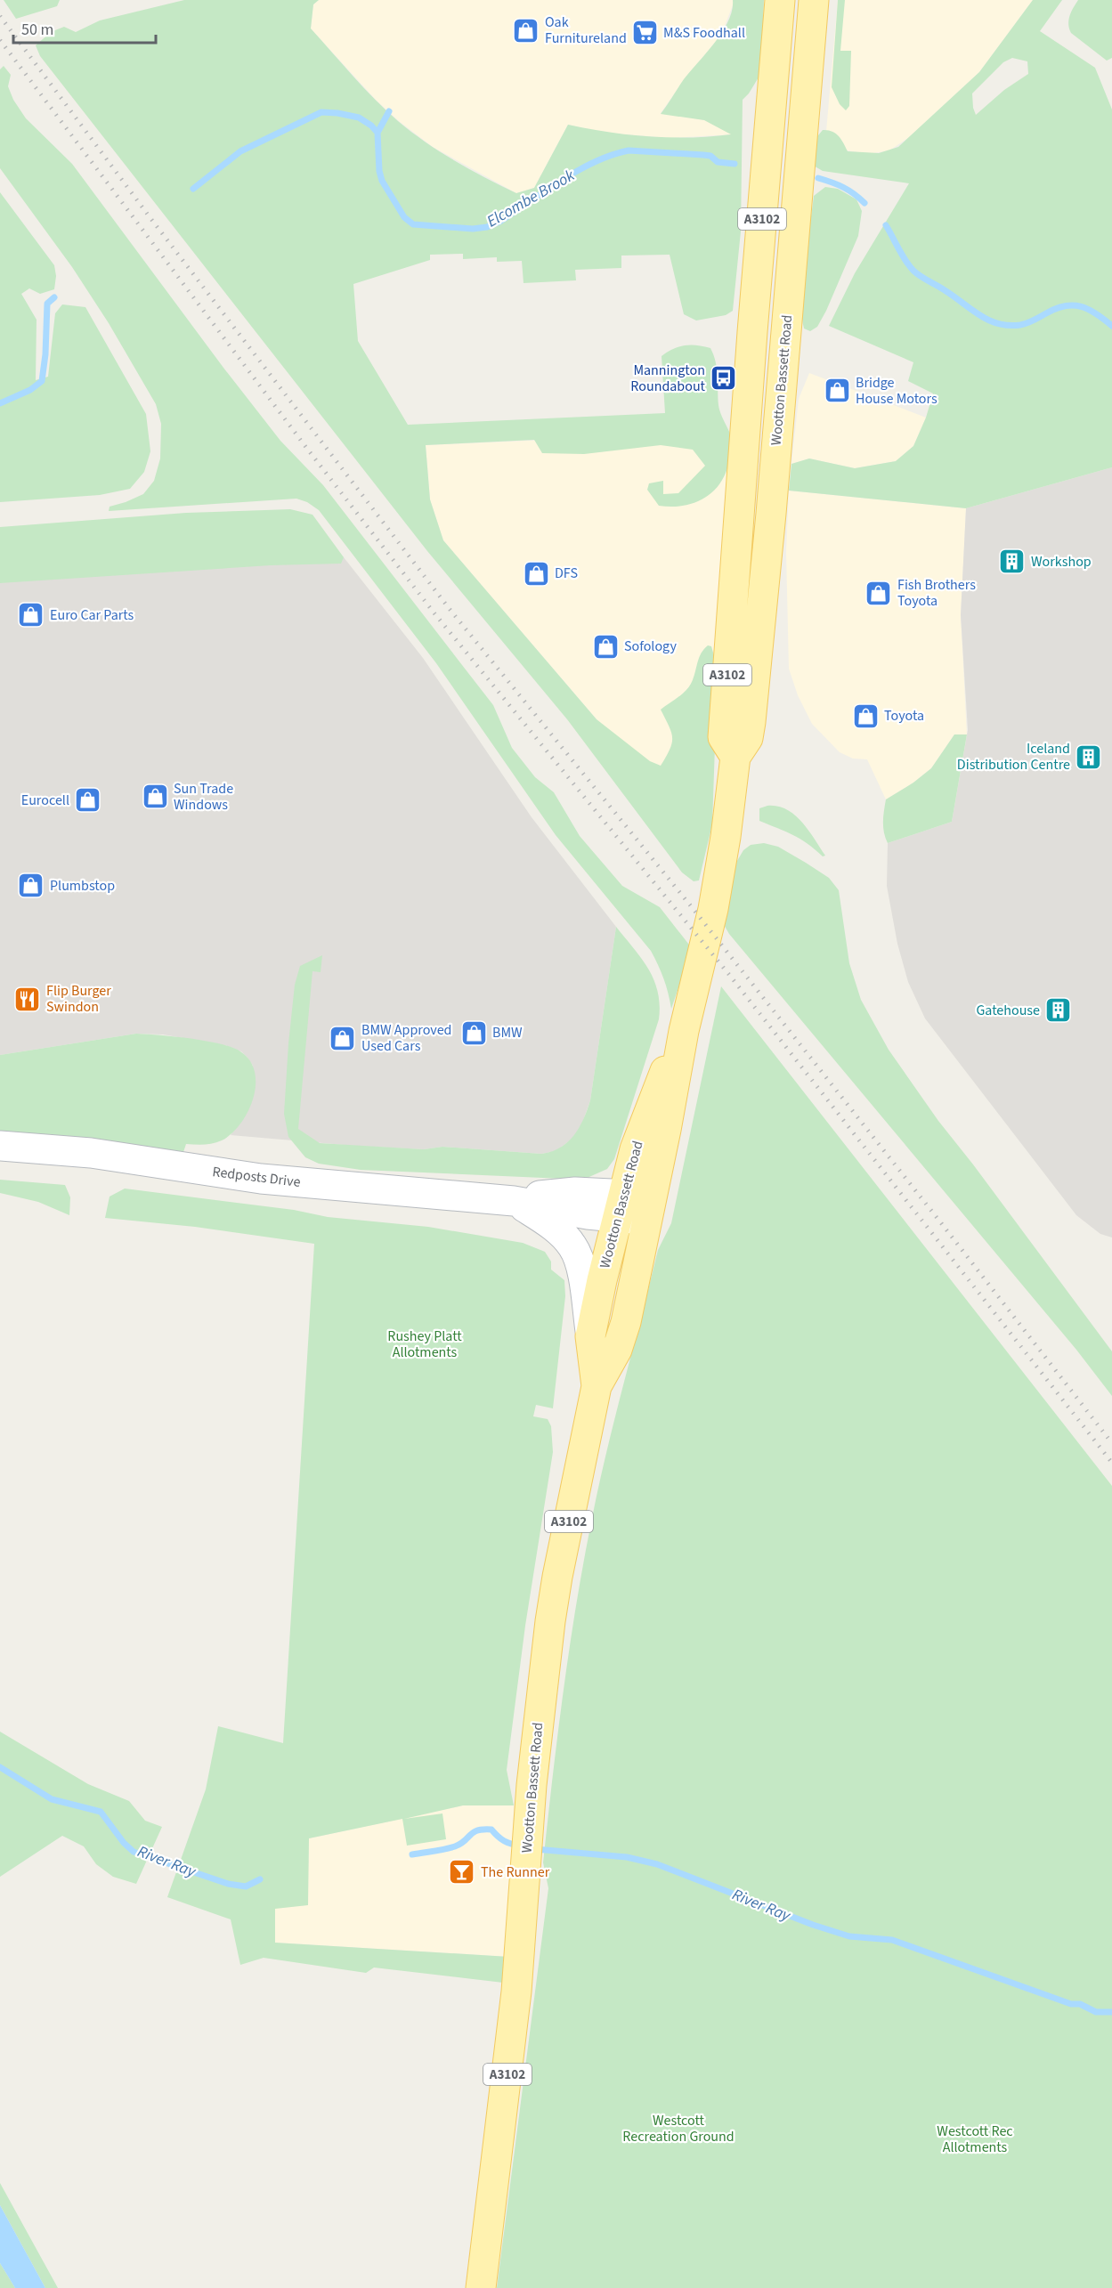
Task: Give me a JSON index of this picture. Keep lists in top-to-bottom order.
{
  "streets": {
    "main road": ["A3102", "Wootton Bassett Road", "Redposts Drive"]
  },
  "crossings": [
    ["A3102", "Wootton Bassett Road"],
    ["Wootton Bassett Road", "Redposts Drive"]
  ],
  "water": ["Elcombe Brook", "River Ray"],
  "parks": ["Rushey Platt Allotments", "Westcott Recreation Ground", "Westcott Rec Allotments"],
  "places": {
    "shop": [
      "Oak Furnitureland",
      "Bridge House Motors",
      "DFS",
      "Fish Brothers Toyota",
      "Euro Car Parts",
      "Sofology",
      "Toyota",
      "Sun Trade Windows",
      "Eurocell",
      "Plumbstop",
      "BMW",
      "BMW Approved Used Cars"
    ],
    "supermarket": ["M&S Foodhall"],
    "bus stop": ["Mannington Roundabout"],
    "building": ["Workshop", "Iceland Distribution Centre", "Gatehouse"],
    "restaurant": ["Flip Burger Swindon"],
    "bar": ["The Runner"]
  },
  "scale_bar": "50 m"
}
